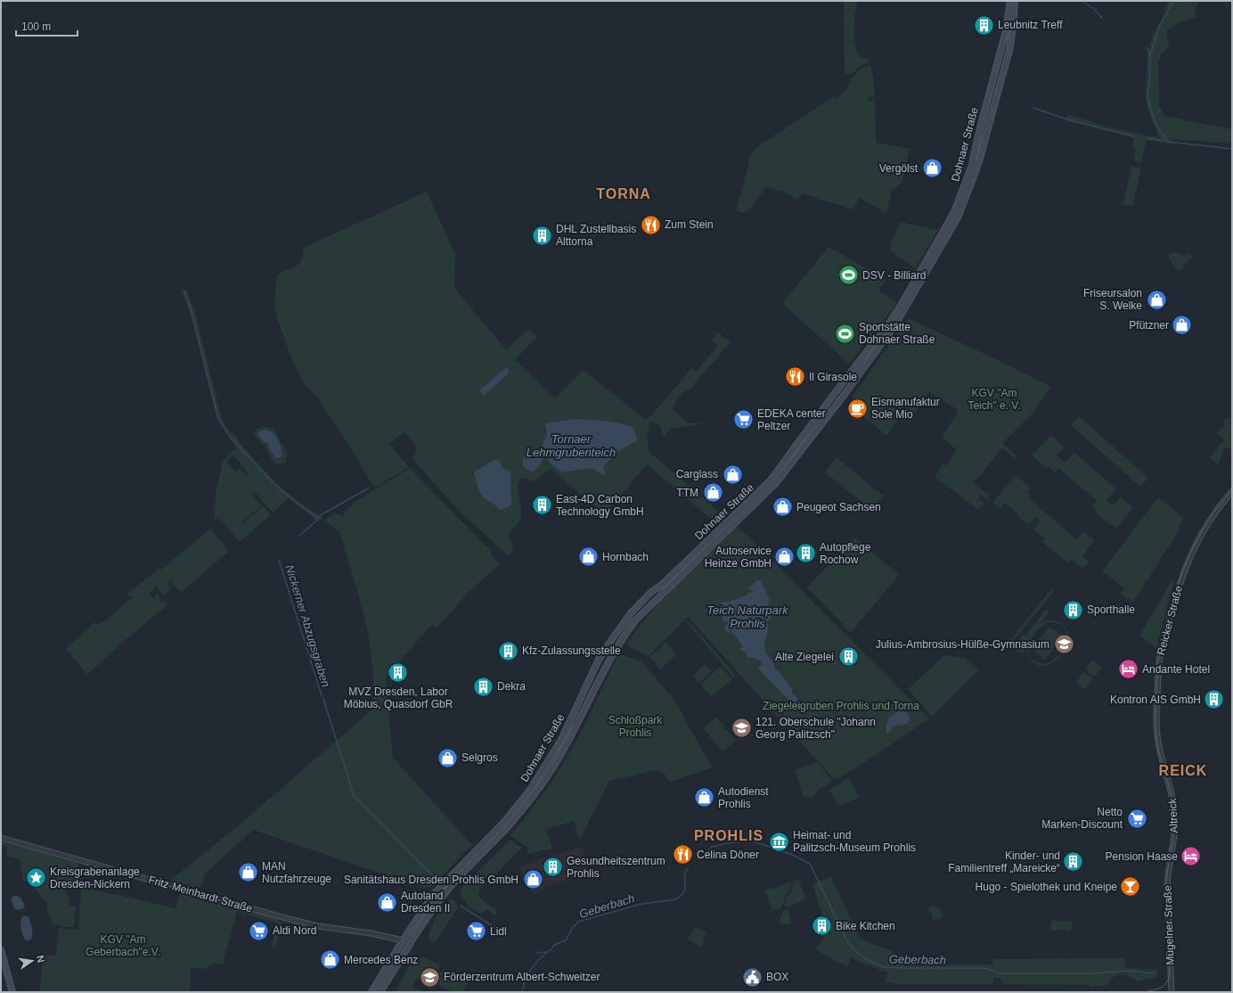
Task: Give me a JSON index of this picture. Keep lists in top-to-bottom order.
{
  "streets": {
    "main road": ["Dohnaer Straße"],
    "street": [
      "Reicker Straße",
      "Altreick",
      "Fritz-Meinhardt-Straße",
      "Mügelner Straße"
    ]
  },
  "crossings": [
    ["Dohnaer Straße", "Fritz-Meinhardt-Straße"],
    ["Reicker Straße", "Altreick"],
    ["Altreick", "Mügelner Straße"]
  ],
  "districts": ["TORNA", "REICK", "PROHLIS"],
  "water": [
    "Tornaer Lehmgrubenteich",
    "Teich Naturpark Prohlis",
    "Nickerner Abzugsgraben",
    "Geberbach"
  ],
  "parks": [
    "KGV \"Am Teich\" e. V.",
    "Ziegeleigruben Prohlis und Torna",
    "Schloßpark Prohlis",
    "KGV \"Am Geberbach\"e.V."
  ],
  "places": {
    "building": [
      "Leubnitz Treff",
      "DHL Zustellbasis Alttorna",
      "East-4D Carbon Technology GmbH",
      "Autopflege Rochow",
      "Sporthalle",
      "Kfz-Zulassungsstelle",
      "Alte Ziegelei",
      "MVZ Dresden, Labor Möbius, Quasdorf GbR",
      "Dekra",
      "Kontron AIS GmbH",
      "Kinder- und Familientreff „Mareicke“",
      "Gesundheitszentrum Prohlis",
      "Bike Kitchen"
    ],
    "shop": [
      "Vergölst",
      "Friseursalon S. Welke",
      "Pfützner",
      "Carglass",
      "TTM",
      "Peugeot Sachsen",
      "Hornbach",
      "Autoservice Heinze GmbH",
      "Selgros",
      "Autodienst Prohlis",
      "MAN Nutzfahrzeuge",
      "Sanitätshaus Dresden Prohlis GmbH",
      "Autoland Dresden II",
      "Mercedes Benz"
    ],
    "restaurant": ["Zum Stein", "Il Girasole", "Celina Döner"],
    "sports": ["DSV - Billiard", "Sportstätte Dohnaer Straße"],
    "cafe": ["Eismanufaktur Sole Mio"],
    "supermarket": [
      "EDEKA center Peltzer",
      "Netto Marken-Discount",
      "Aldi Nord",
      "Lidl"
    ],
    "school or university": ["Julius-Ambrosius-Hülße-Gymnasium", "121. Oberschule \"Johann Georg Palitzsch\"", "Förderzentrum Albert-Schweitzer"],
    "hotel": ["Andante Hotel", "Pension Haase"],
    "museum": ["Heimat- und Palitzsch-Museum Prohlis"],
    "place": ["Kreisgrabenanlage Dresden-Nickern"],
    "bar": ["Hugo - Spielothek und Kneipe"],
    "public building": ["BOX"]
  },
  "scale_bar": "100 m",
  "north": "right"
}
